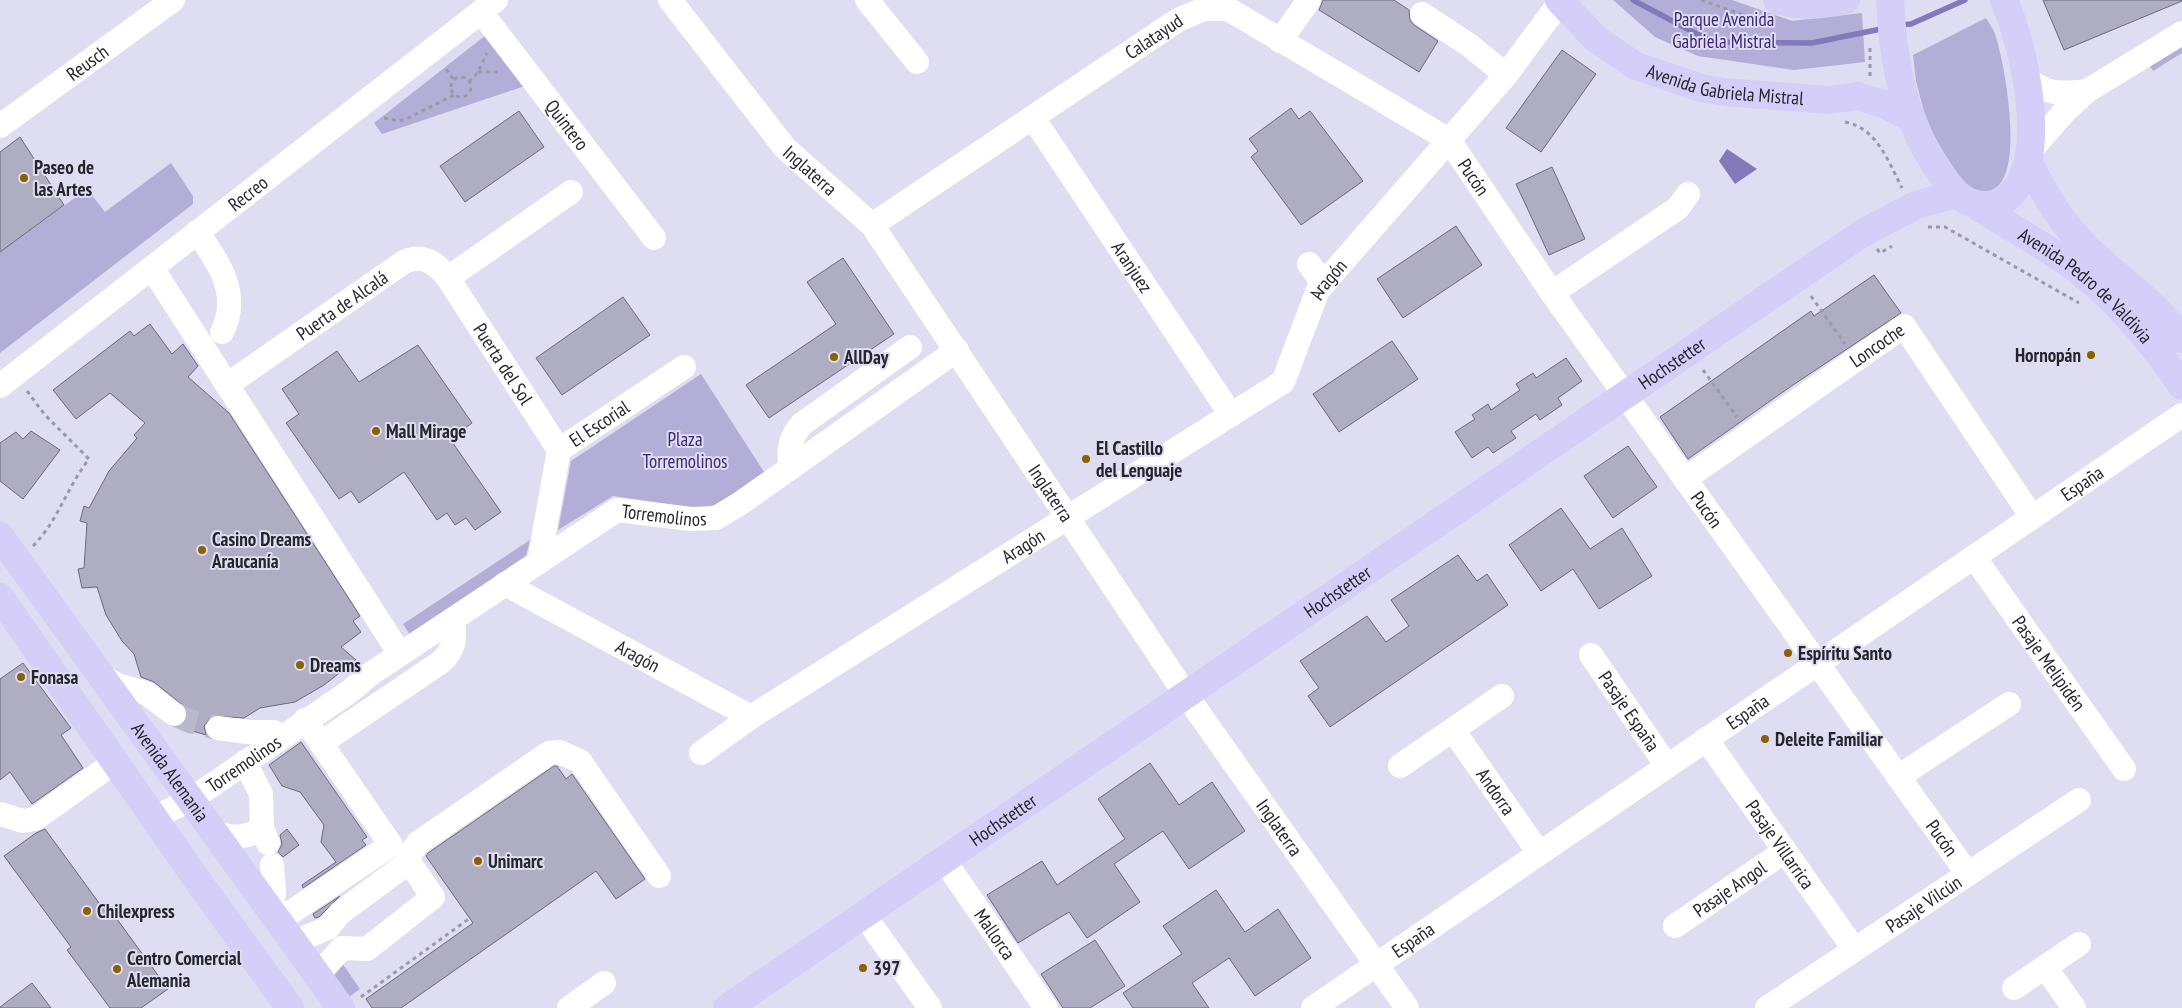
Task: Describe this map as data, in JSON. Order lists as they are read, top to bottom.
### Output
{
  "streets": {
    "main road": [
      "Avenida Gabriela Mistral",
      "Avenida Pedro de Valdivia",
      "Hochstetter",
      "Avenida Alemania"
    ],
    "street": [
      "Calatayud",
      "Reusch",
      "Quintero",
      "Inglaterra",
      "Pucón",
      "Recreo",
      "Aranjuez",
      "Aragón",
      "Puerta de Alcalá",
      "Loncoche",
      "Puerta del Sol",
      "El Escorial",
      "España",
      "Torremolinos",
      "Pasaje Melipidén",
      "Pasaje España",
      "Andorra",
      "Pasaje Villarrica",
      "Pasaje Angol",
      "Pasaje Vilcún",
      "Mallorca"
    ]
  },
  "crossings": [
    ["Calatayud", "Inglaterra"],
    ["Calatayud", "Pucón"],
    ["Calatayud", "Aranjuez"],
    ["Calatayud", "Aragón"],
    ["Avenida Gabriela Mistral", "Aragón"],
    ["Avenida Gabriela Mistral", "Avenida Pedro de Valdivia"],
    ["Quintero", "Recreo"],
    ["Inglaterra", "Aragón"],
    ["Inglaterra", "Hochstetter"],
    ["Inglaterra", "España"],
    ["Inglaterra", "Torremolinos"],
    ["Pucón", "Aragón"],
    ["Pucón", "Loncoche"],
    ["Pucón", "Hochstetter"],
    ["Pucón", "España"],
    ["Pucón", "Pasaje Vilcún"],
    ["Aranjuez", "Aragón"],
    ["Aragón", "Torremolinos"],
    ["Avenida Pedro de Valdivia", "Hochstetter"],
    ["Puerta de Alcalá", "Puerta del Sol"],
    ["Loncoche", "España"],
    ["Hochstetter", "Mallorca"],
    ["Puerta del Sol", "El Escorial"],
    ["El Escorial", "Torremolinos"],
    ["España", "Pasaje Melipidén"],
    ["España", "Pasaje España"],
    ["España", "Andorra"],
    ["España", "Pasaje Villarrica"],
    ["Torremolinos", "Avenida Alemania"],
    ["Pasaje Villarrica", "Pasaje Angol"],
    ["Pasaje Villarrica", "Pasaje Vilcún"]
  ],
  "parks": ["Parque Avenida Gabriela Mistral", "Plaza Torremolinos"],
  "places": [
    "Paseo de las Artes",
    "Hornopán",
    "AllDay",
    "Mall Mirage",
    "El Castillo del Lenguaje",
    "Casino Dreams Araucanía",
    "Espíritu Santo",
    "Dreams",
    "Fonasa",
    "Deleite Familiar",
    "Unimarc",
    "Chilexpress",
    "397",
    "Centro Comercial Alemania"
  ]
}
